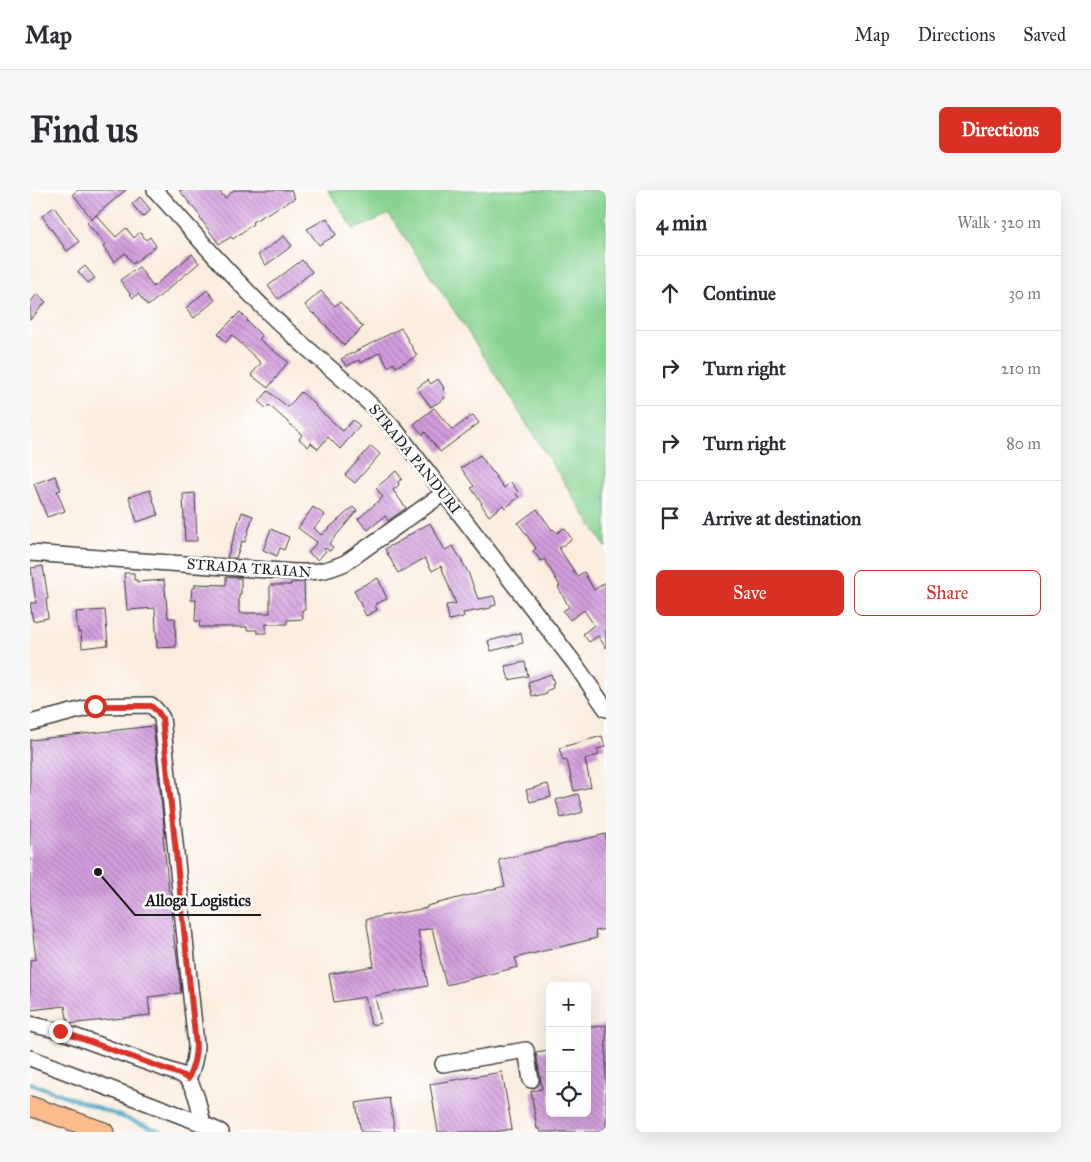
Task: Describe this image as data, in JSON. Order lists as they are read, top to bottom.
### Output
{
  "streets": {
    "street": ["STRADA PANDURI", "STRADA TRAIAN"]
  },
  "crossings": [
    ["STRADA PANDURI", "STRADA TRAIAN"]
  ],
  "places": ["Alloga Logistics"],
  "page": {
    "header": "Map",
    "nav": ["Map", "Directions", "Saved"],
    "buttons": [
      "Directions",
      ["Save", "Share"]
    ],
    "title": "Find us",
    "heading": ["4 min", "Walk · 320 m"],
    "list": [
      ["Continue", "30 m"],
      ["Turn right", "210 m"],
      ["Turn right", "80 m"],
      "Arrive at destination"
    ],
    "map_buttons": ["+", "−"]
  }
}
